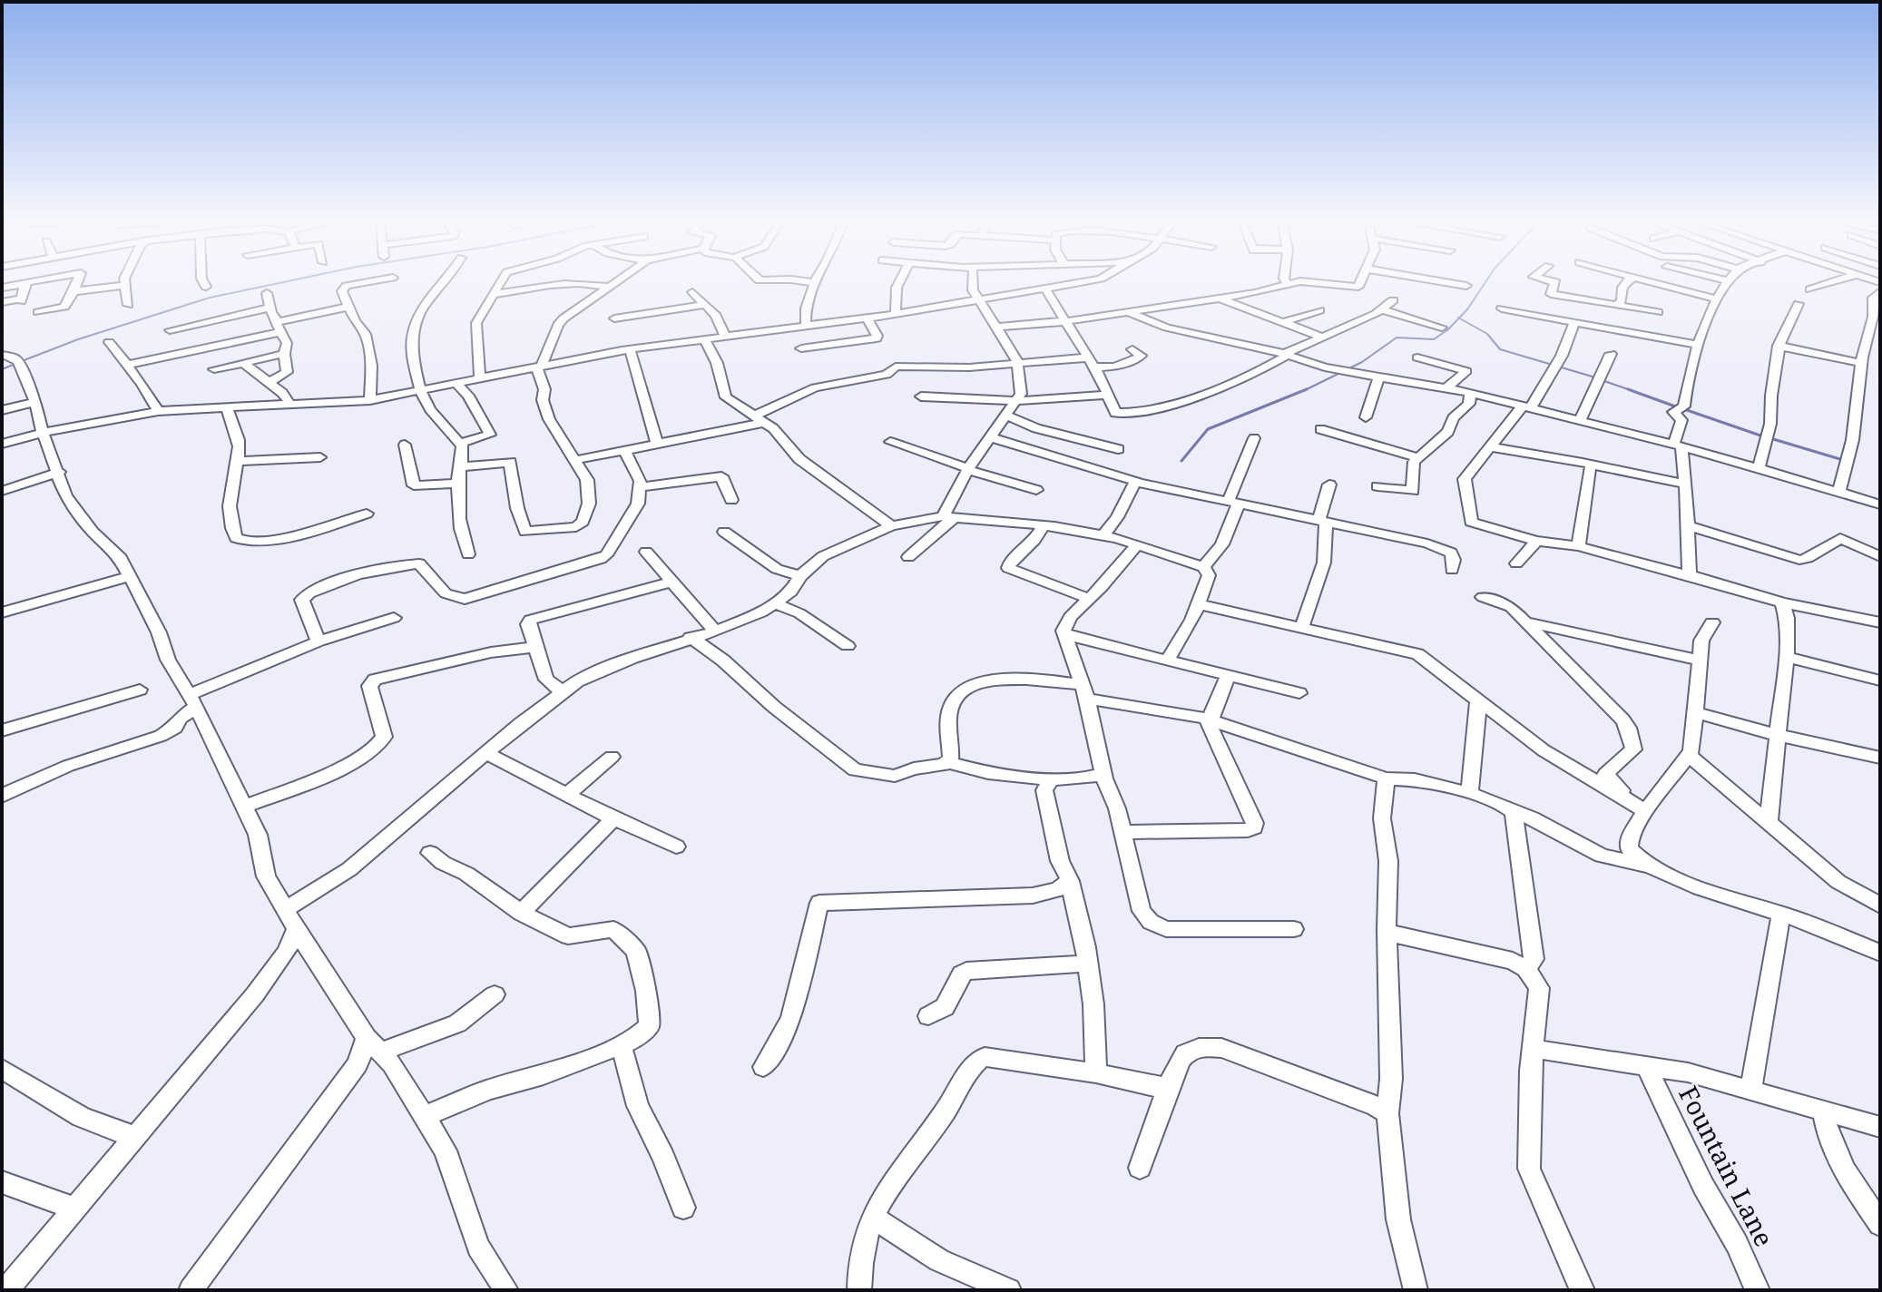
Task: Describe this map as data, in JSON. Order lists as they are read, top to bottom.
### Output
{
  "streets": {
    "street": ["Fountain Lane"]
  }
}
